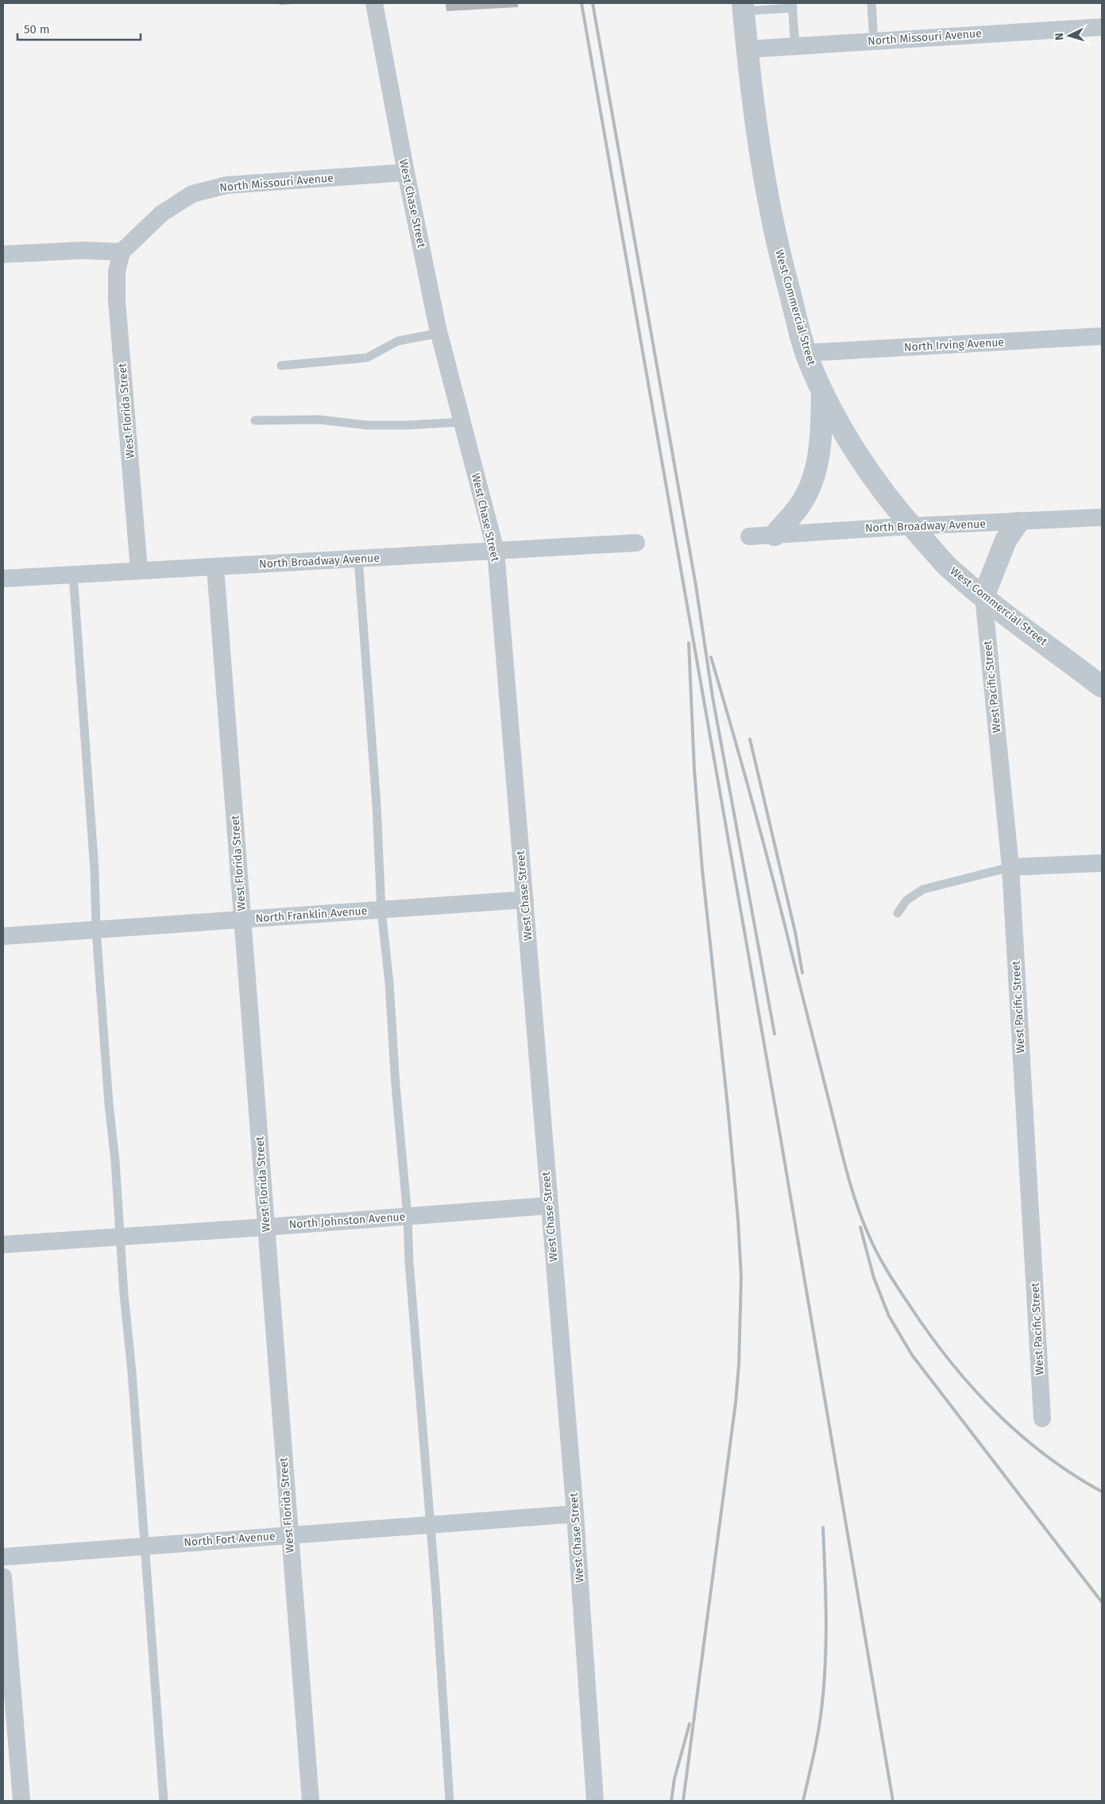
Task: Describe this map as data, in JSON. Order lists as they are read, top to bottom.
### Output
{
  "streets": {
    "street": [
      "North Missouri Avenue",
      "West Chase Street",
      "West Commercial Street",
      "North Irving Avenue",
      "West Florida Street",
      "North Broadway Avenue",
      "West Pacific Street",
      "North Franklin Avenue",
      "North Johnston Avenue",
      "North Fort Avenue"
    ]
  },
  "crossings": [
    ["North Missouri Avenue", "West Chase Street"],
    ["North Missouri Avenue", "West Commercial Street"],
    ["North Missouri Avenue", "West Florida Street"],
    ["West Chase Street", "North Broadway Avenue"],
    ["West Chase Street", "North Franklin Avenue"],
    ["West Chase Street", "North Johnston Avenue"],
    ["West Chase Street", "North Fort Avenue"],
    ["West Commercial Street", "North Irving Avenue"],
    ["West Commercial Street", "North Broadway Avenue"],
    ["West Commercial Street", "West Pacific Street"],
    ["West Florida Street", "North Broadway Avenue"],
    ["West Florida Street", "North Franklin Avenue"],
    ["West Florida Street", "North Johnston Avenue"],
    ["West Florida Street", "North Fort Avenue"]
  ],
  "scale_bar": "50 m",
  "north": "left"
}
